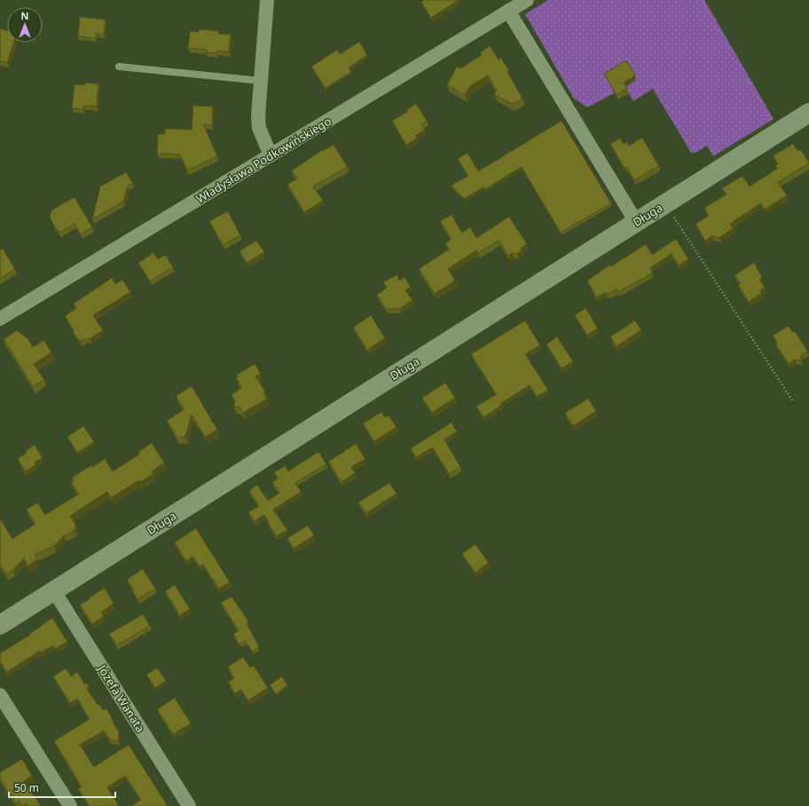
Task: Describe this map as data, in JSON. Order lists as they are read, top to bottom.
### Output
{
  "streets": {
    "street": ["Władysława Podkowińskiego", "Długa", "Józefa Wanata"]
  },
  "crossings": [
    ["Długa", "Józefa Wanata"]
  ],
  "scale_bar": "50 m",
  "north": "top"
}
